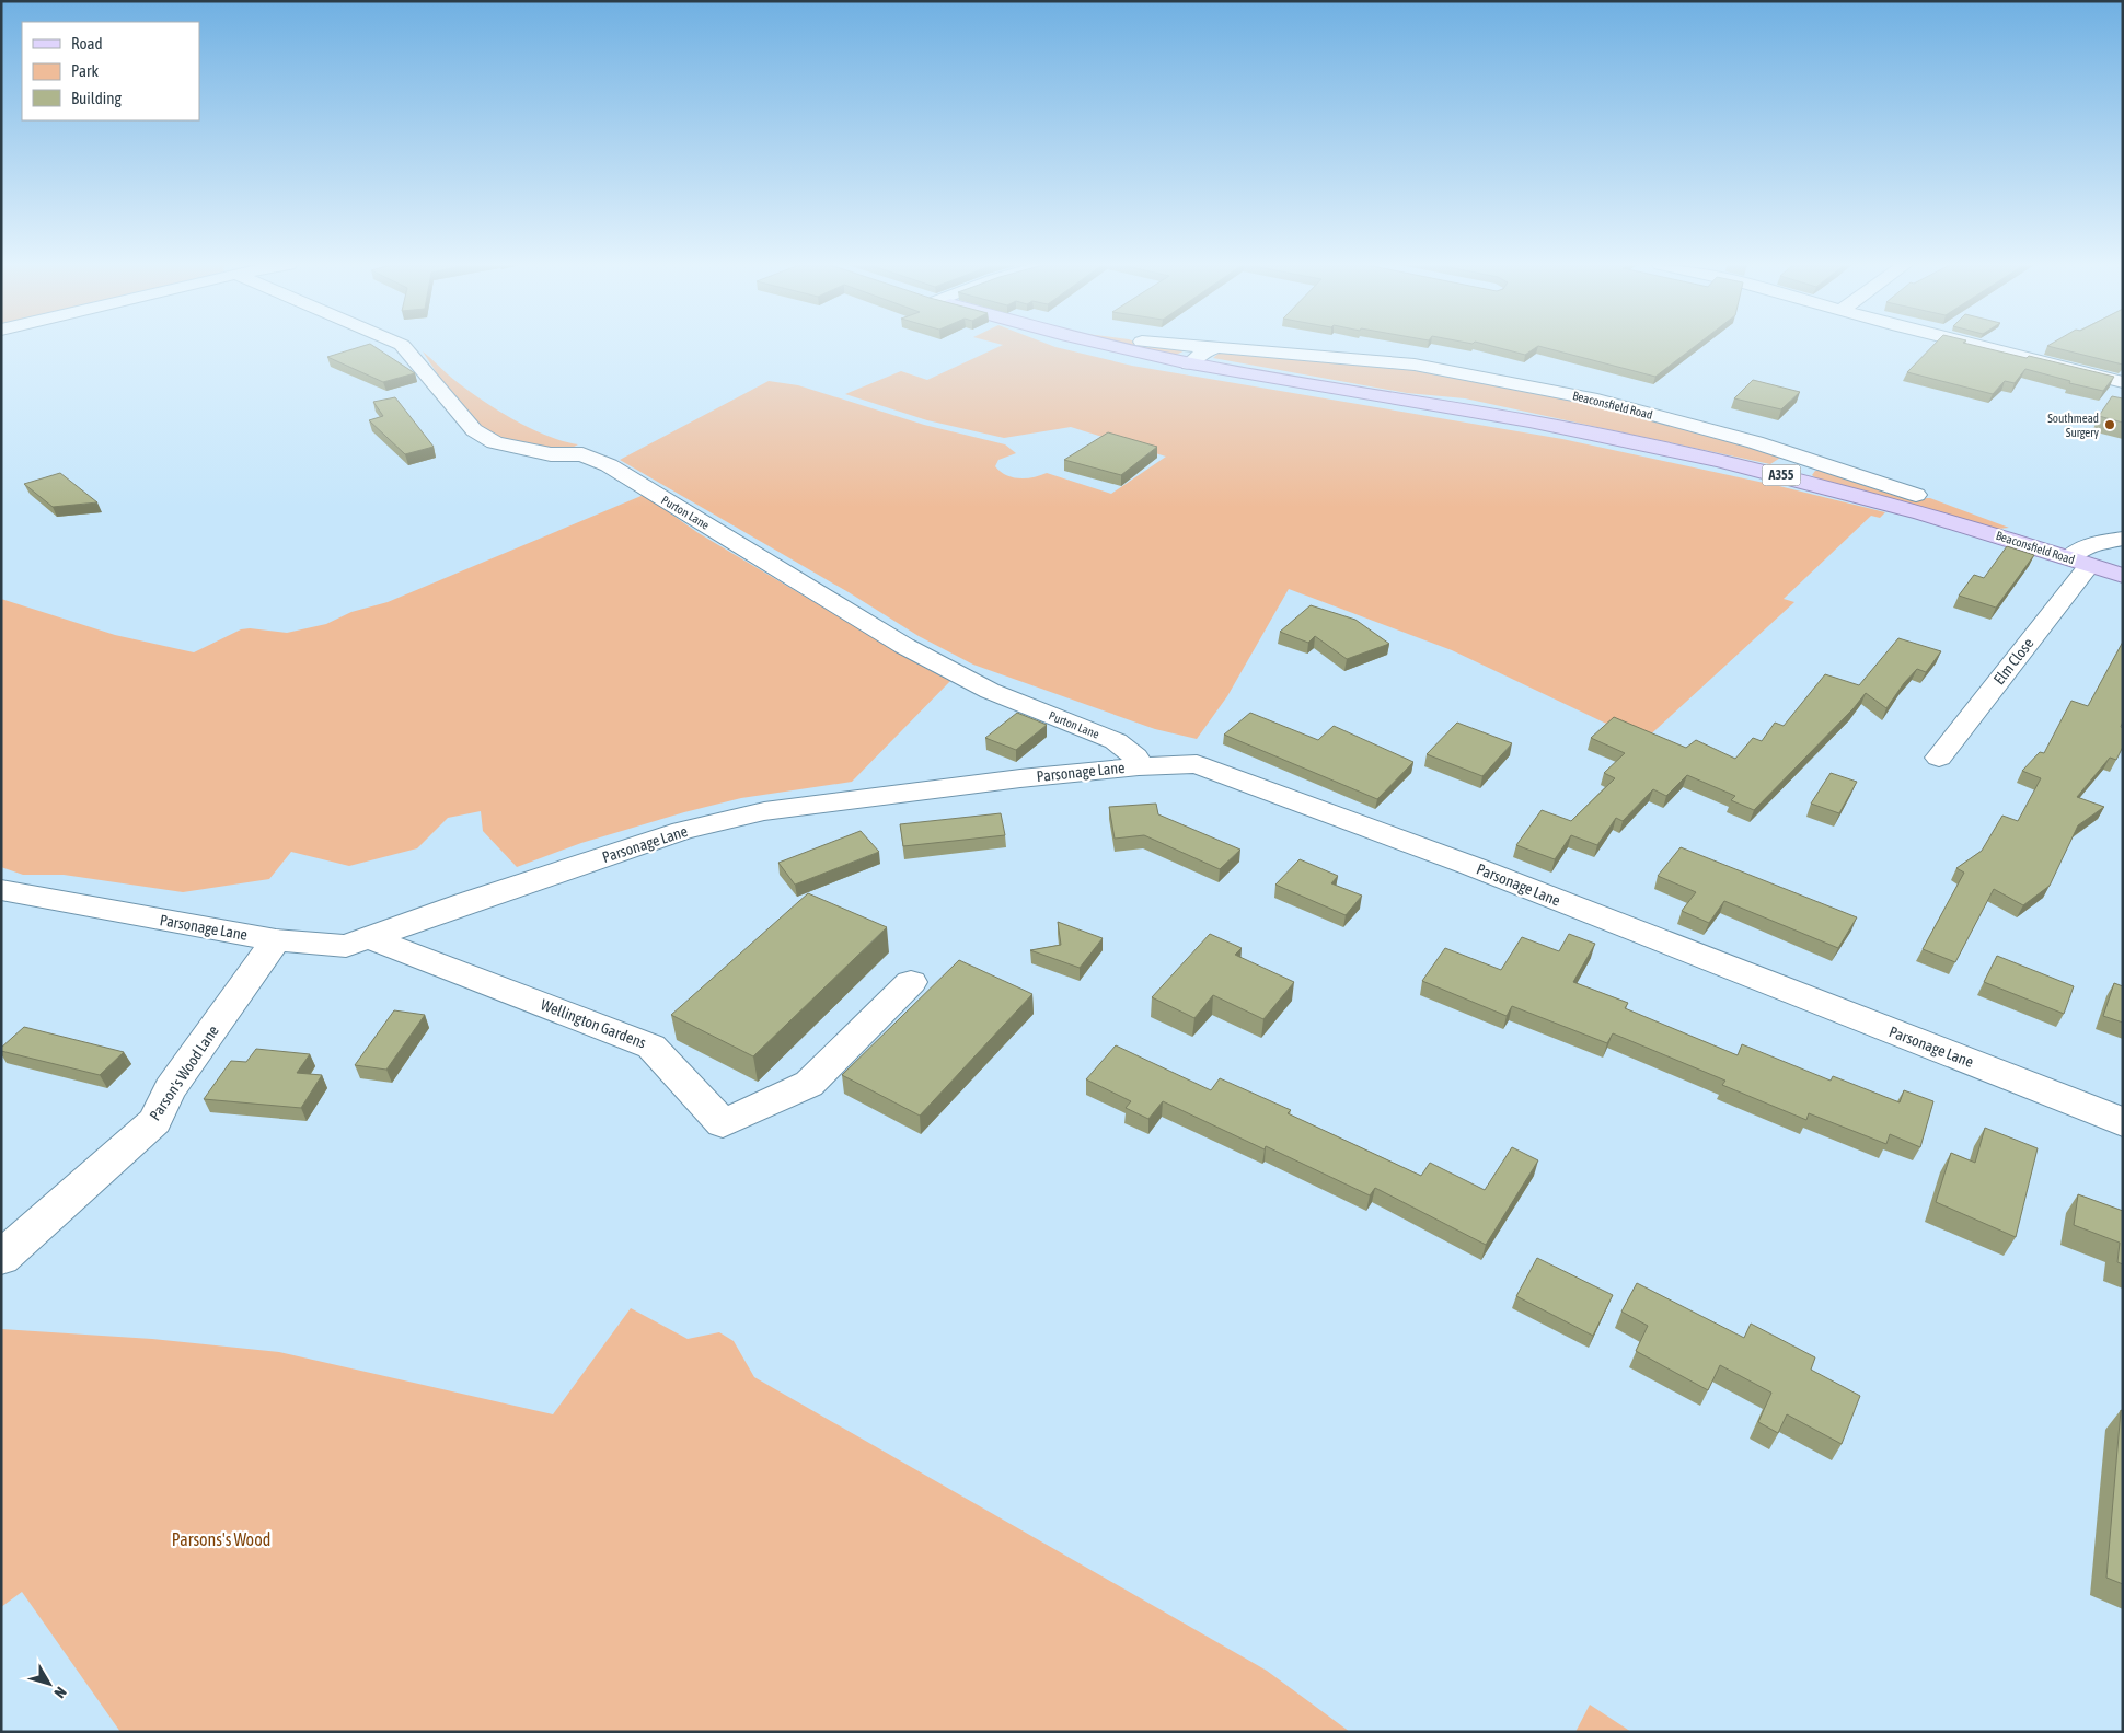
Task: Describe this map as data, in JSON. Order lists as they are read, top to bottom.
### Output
{
  "streets": {
    "main road": ["Beaconsfield Road", "A355"],
    "street": [
      "Purton Lane",
      "Elm Close",
      "Parsonage Lane",
      "Wellington Gardens",
      "Parson's Wood Lane"
    ]
  },
  "crossings": [
    ["Beaconsfield Road", "Elm Close"],
    ["Purton Lane", "Parsonage Lane"],
    ["Parsonage Lane", "Wellington Gardens"],
    ["Parsonage Lane", "Parson's Wood Lane"]
  ],
  "parks": ["Parsons's Wood"],
  "places": ["Southmead Surgery"],
  "legend": ["Road", "Park", "Building"],
  "north": "bottom right"
}
